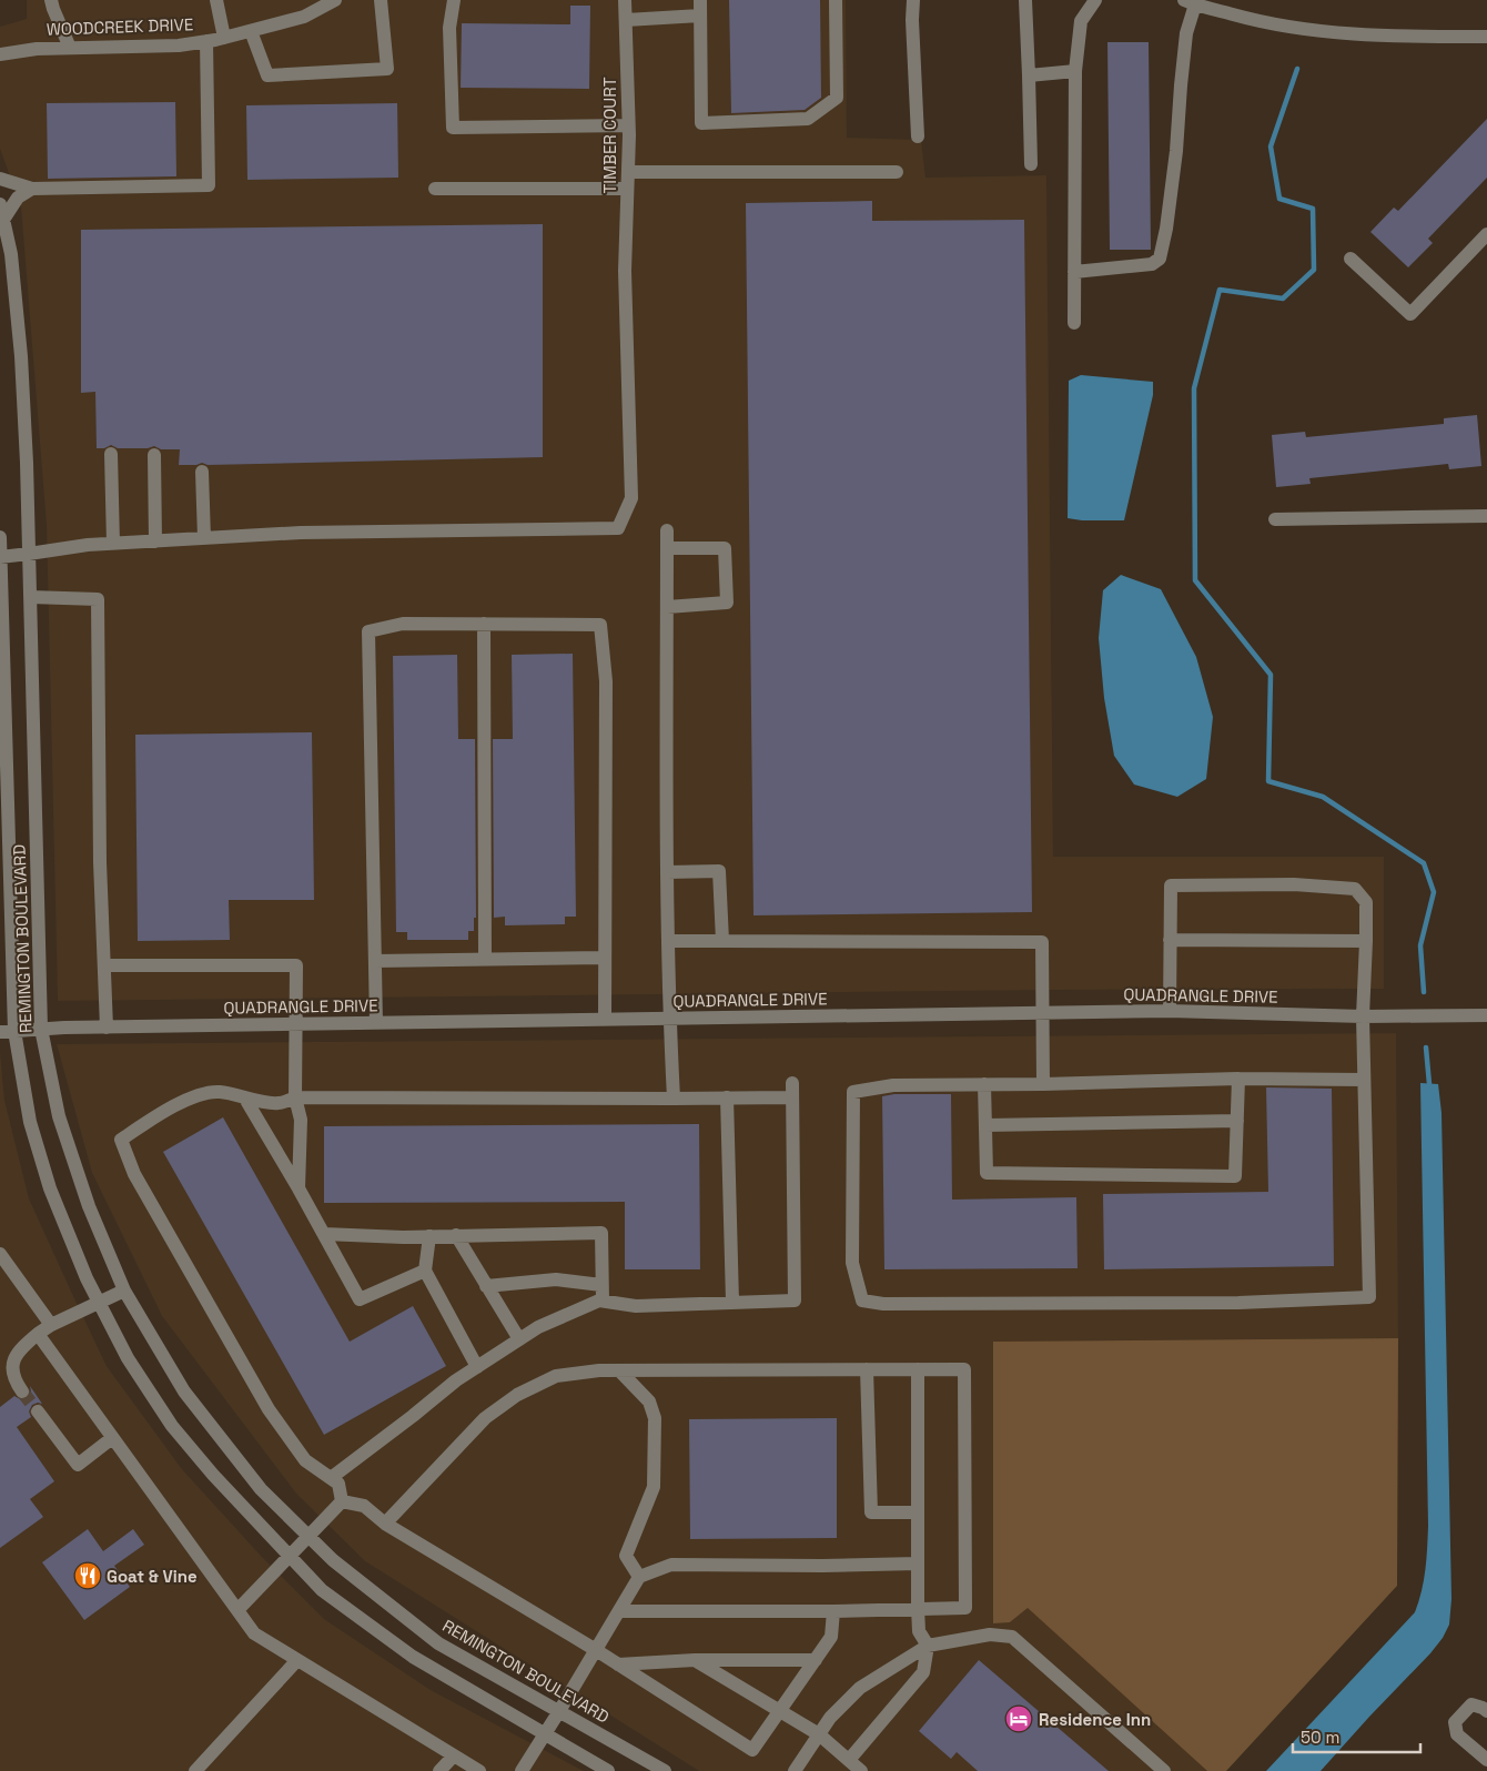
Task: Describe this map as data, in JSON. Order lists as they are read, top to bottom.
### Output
{
  "streets": {
    "street": [
      "WOODCREEK DRIVE",
      "TIMBER COURT",
      "REMINGTON BOULEVARD",
      "QUADRANGLE DRIVE"
    ]
  },
  "crossings": [
    ["REMINGTON BOULEVARD", "QUADRANGLE DRIVE"]
  ],
  "places": {
    "restaurant": ["Goat & Vine"],
    "hotel": ["Residence Inn"]
  },
  "scale_bar": "50 m"
}
